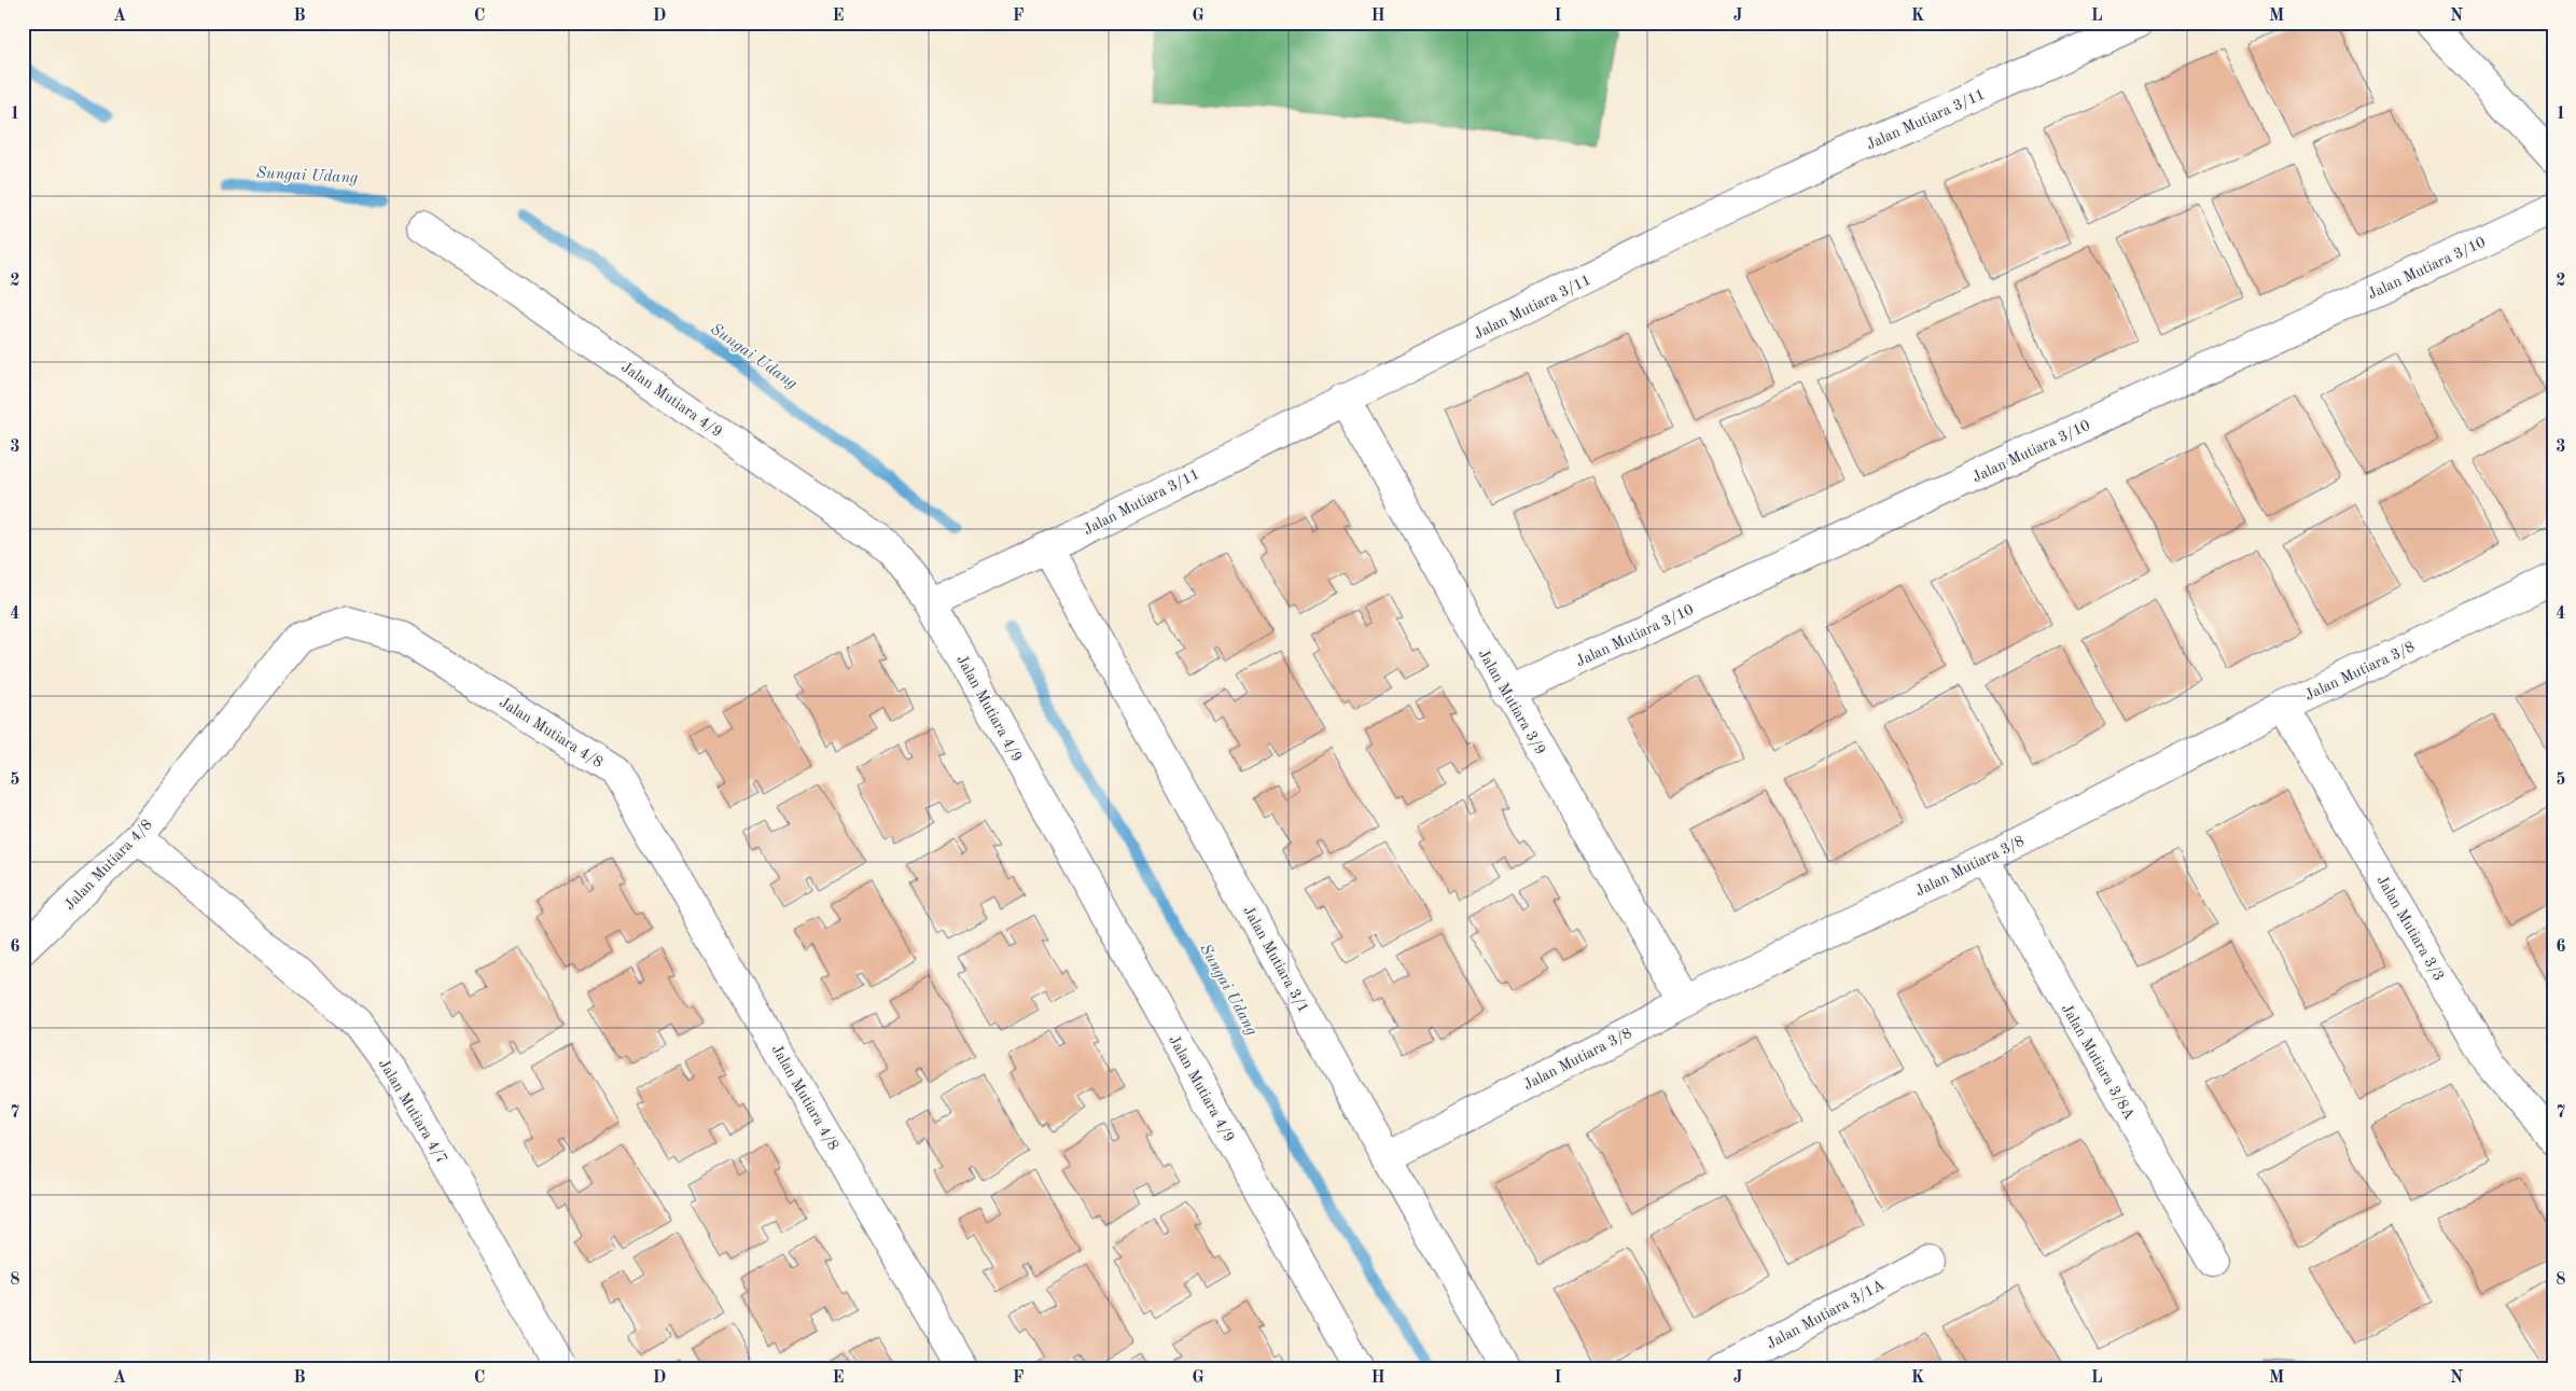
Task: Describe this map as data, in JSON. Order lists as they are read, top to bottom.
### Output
{
  "streets": {
    "street": [
      "Jalan Mutiara 3/11",
      "Jalan Mutiara 3/10",
      "Jalan Mutiara 4/9",
      "Jalan Mutiara 3/8",
      "Jalan Mutiara 3/9",
      "Jalan Mutiara 4/8",
      "Jalan Mutiara 3/3",
      "Jalan Mutiara 3/1",
      "Jalan Mutiara 3/8A",
      "Jalan Mutiara 4/7",
      "Jalan Mutiara 3/1A"
    ]
  },
  "crossings": [
    ["Jalan Mutiara 3/11", "Jalan Mutiara 4/9"],
    ["Jalan Mutiara 3/11", "Jalan Mutiara 3/9"],
    ["Jalan Mutiara 3/11", "Jalan Mutiara 3/1"],
    ["Jalan Mutiara 3/10", "Jalan Mutiara 3/9"],
    ["Jalan Mutiara 3/8", "Jalan Mutiara 3/9"],
    ["Jalan Mutiara 3/8", "Jalan Mutiara 3/3"],
    ["Jalan Mutiara 3/8", "Jalan Mutiara 3/1"],
    ["Jalan Mutiara 3/8", "Jalan Mutiara 3/8A"],
    ["Jalan Mutiara 4/8", "Jalan Mutiara 4/7"]
  ],
  "water": ["Sungai Udang"],
  "grid": {
    "columns": [
      "A",
      "B",
      "C",
      "D",
      "E",
      "F",
      "G",
      "H",
      "I",
      "J",
      "K",
      "L",
      "M",
      "N"
    ],
    "rows": [
      "1",
      "2",
      "3",
      "4",
      "5",
      "6",
      "7",
      "8"
    ]
  }
}
